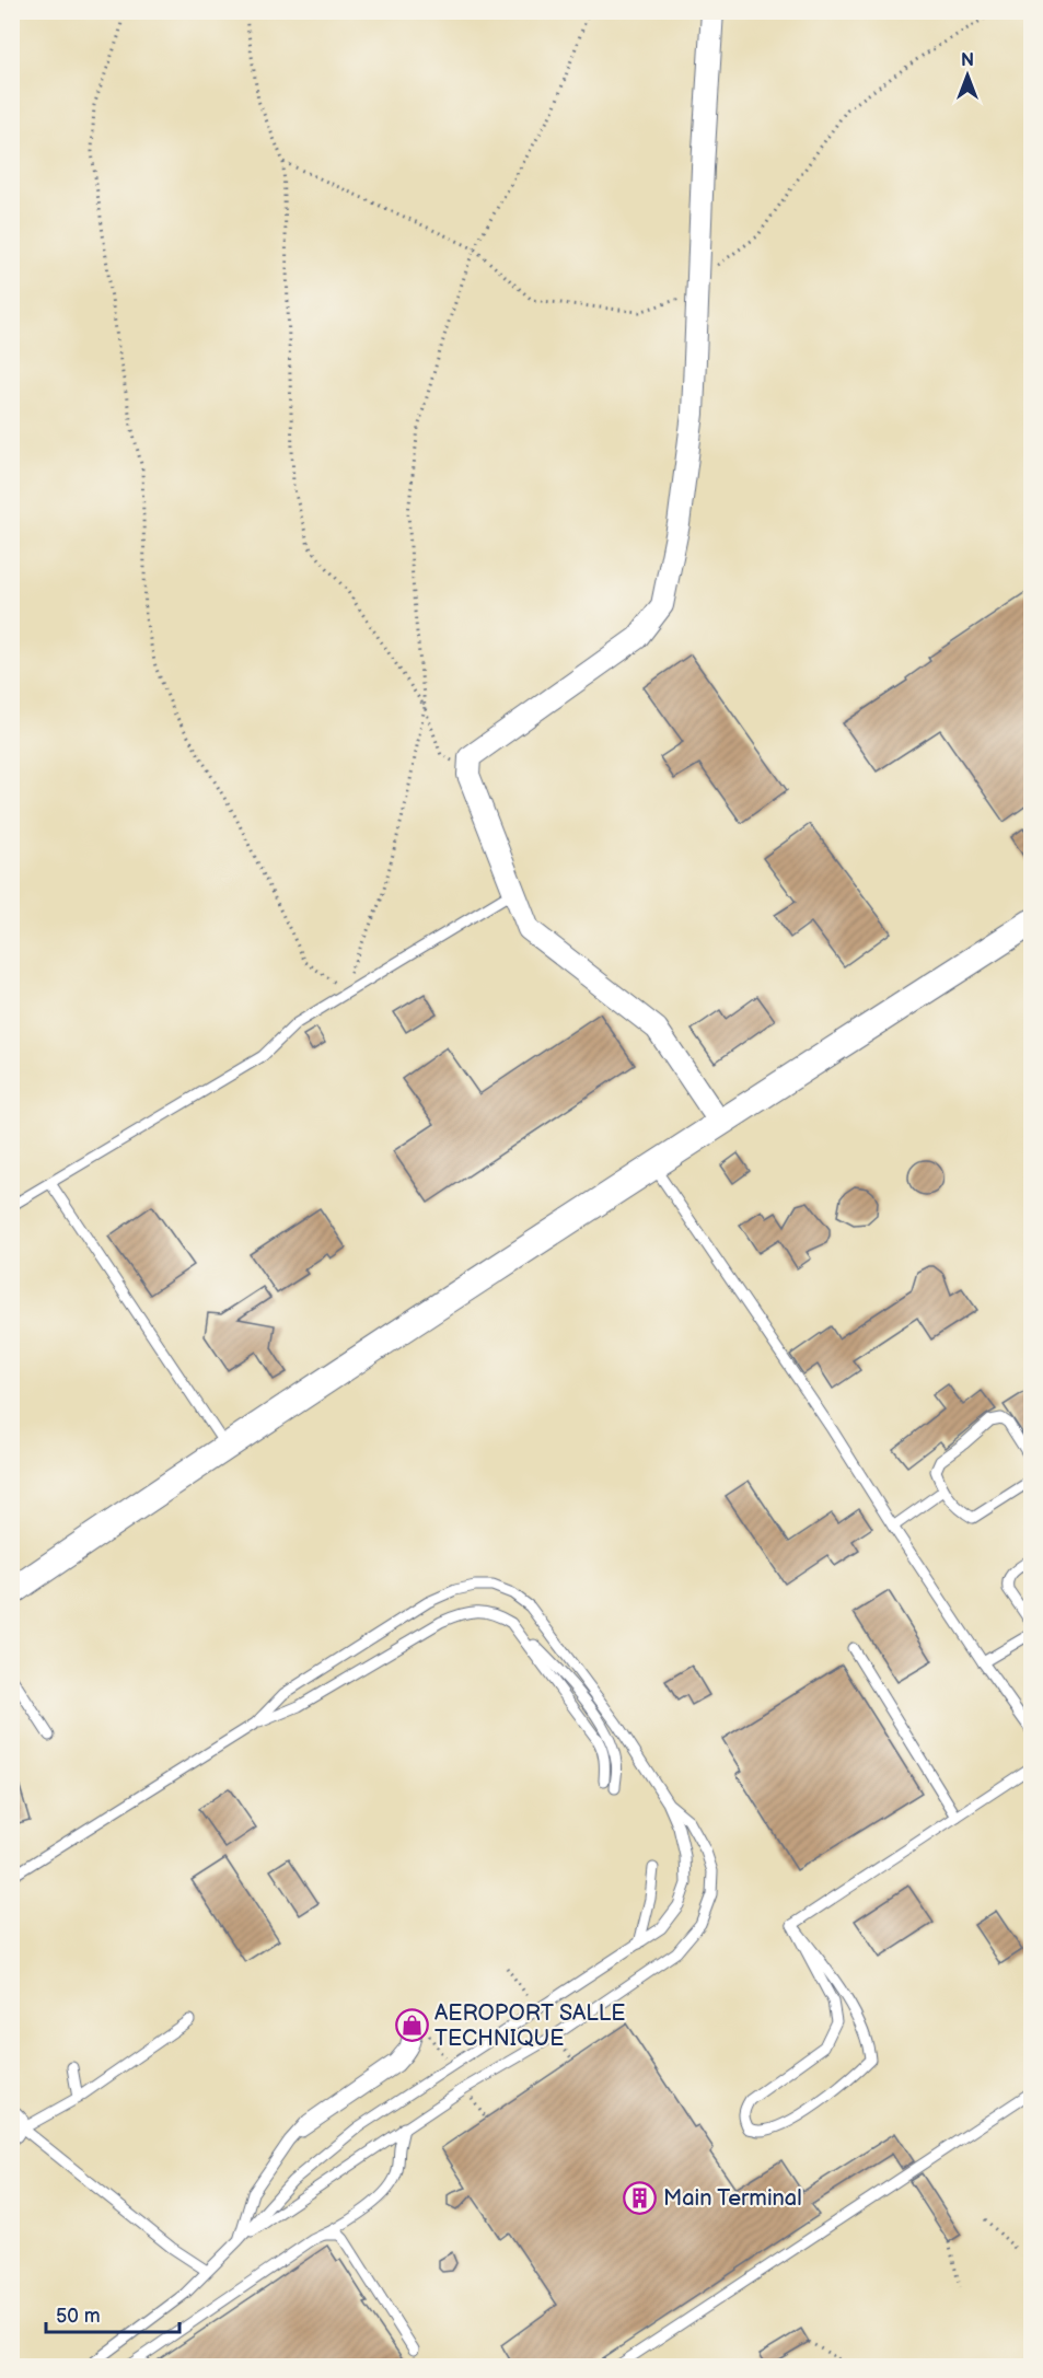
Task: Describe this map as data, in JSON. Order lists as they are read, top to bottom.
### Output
{
  "places": {
    "shop": ["AEROPORT SALLE TECHNIQUE"],
    "building": ["Main Terminal"]
  },
  "scale_bar": "50 m",
  "north": "top"
}
